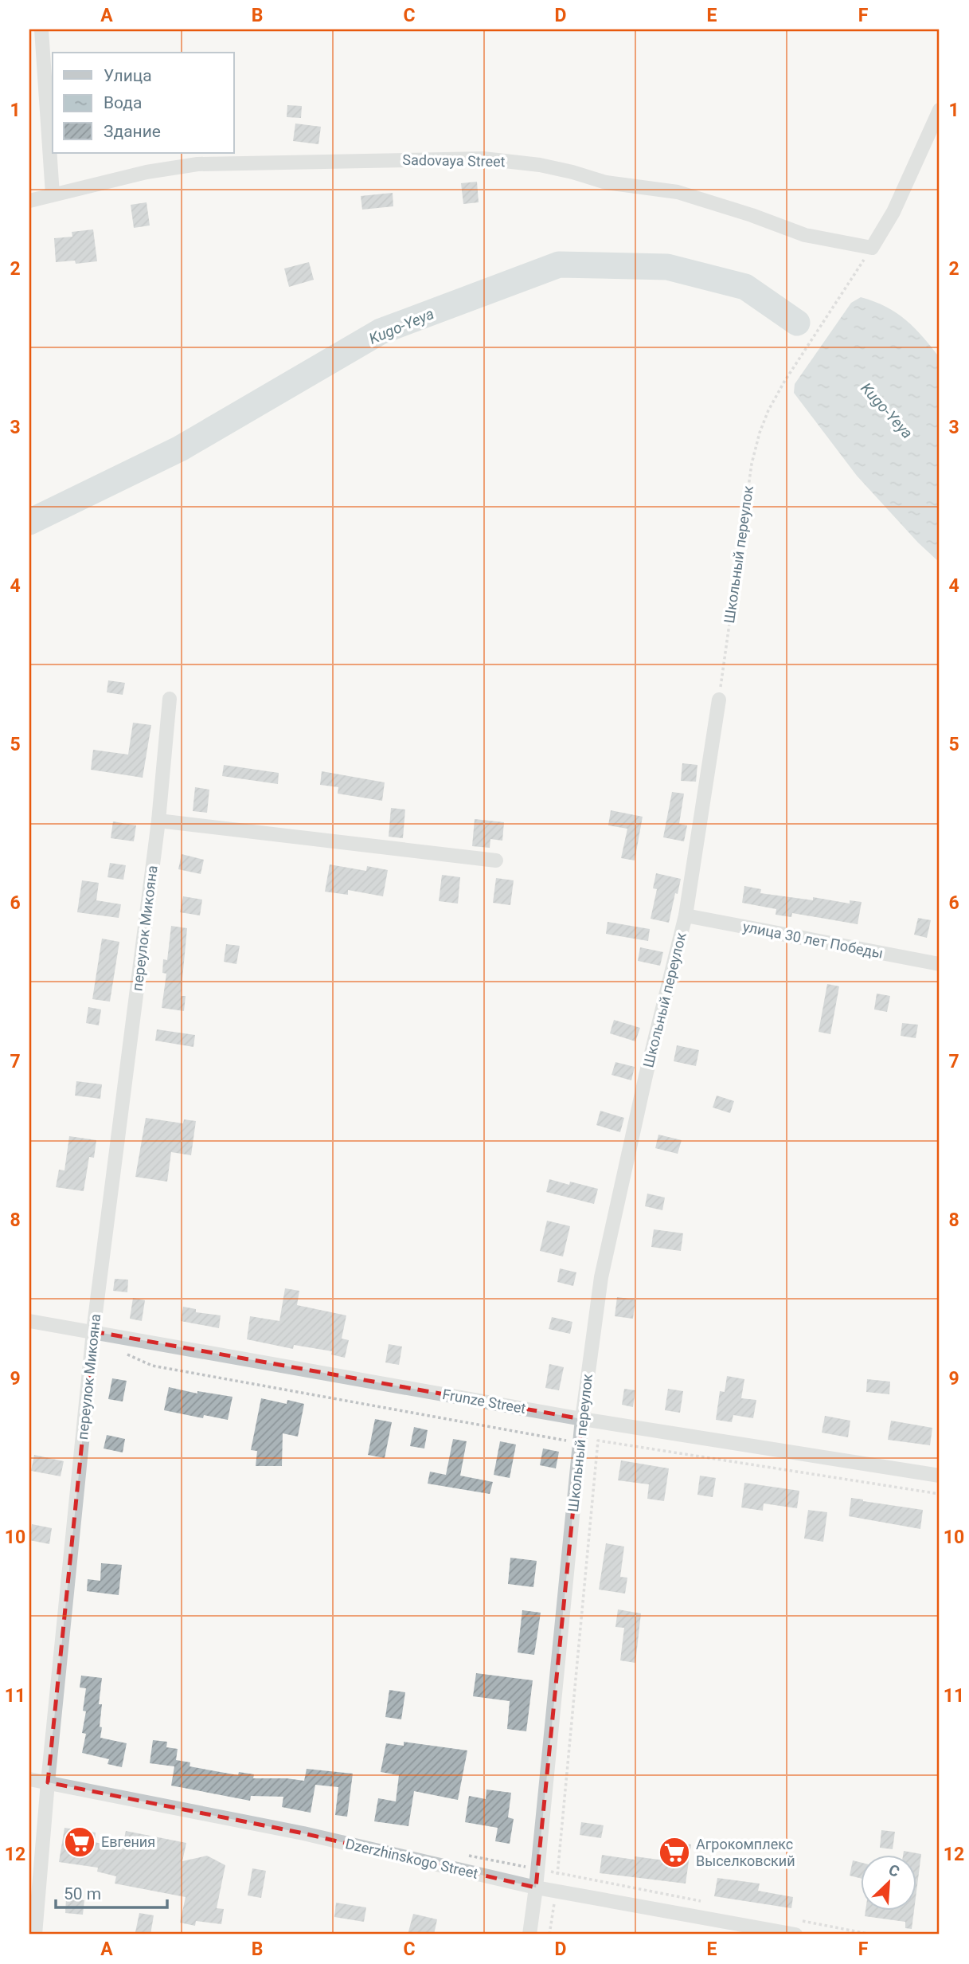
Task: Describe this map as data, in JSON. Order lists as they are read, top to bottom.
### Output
{
  "streets": {
    "street": [
      "Sadovaya Street",
      "Школьный переулок",
      "переулок Микояна",
      "улица 30 лет Победы",
      "Frunze Street",
      "Dzerzhinskogo Street"
    ]
  },
  "crossings": [
    ["Sadovaya Street", "Школьный переулок"],
    ["Школьный переулок", "улица 30 лет Победы"],
    ["Школьный переулок", "Frunze Street"],
    ["Школьный переулок", "Dzerzhinskogo Street"],
    ["переулок Микояна", "Frunze Street"],
    ["переулок Микояна", "Dzerzhinskogo Street"]
  ],
  "water": ["Kugo-Yeya"],
  "places": {
    "supermarket": ["Евгения", "Агрокомплекс Выселковский"]
  },
  "legend": ["Улица", "Вода", "Здание"],
  "scale_bar": "50 m",
  "north": "top right",
  "grid": {
    "columns": [
      "A",
      "B",
      "C",
      "D",
      "E",
      "F"
    ],
    "rows": [
      "1",
      "2",
      "3",
      "4",
      "5",
      "6",
      "7",
      "8",
      "9",
      "10",
      "11",
      "12"
    ]
  }
}
